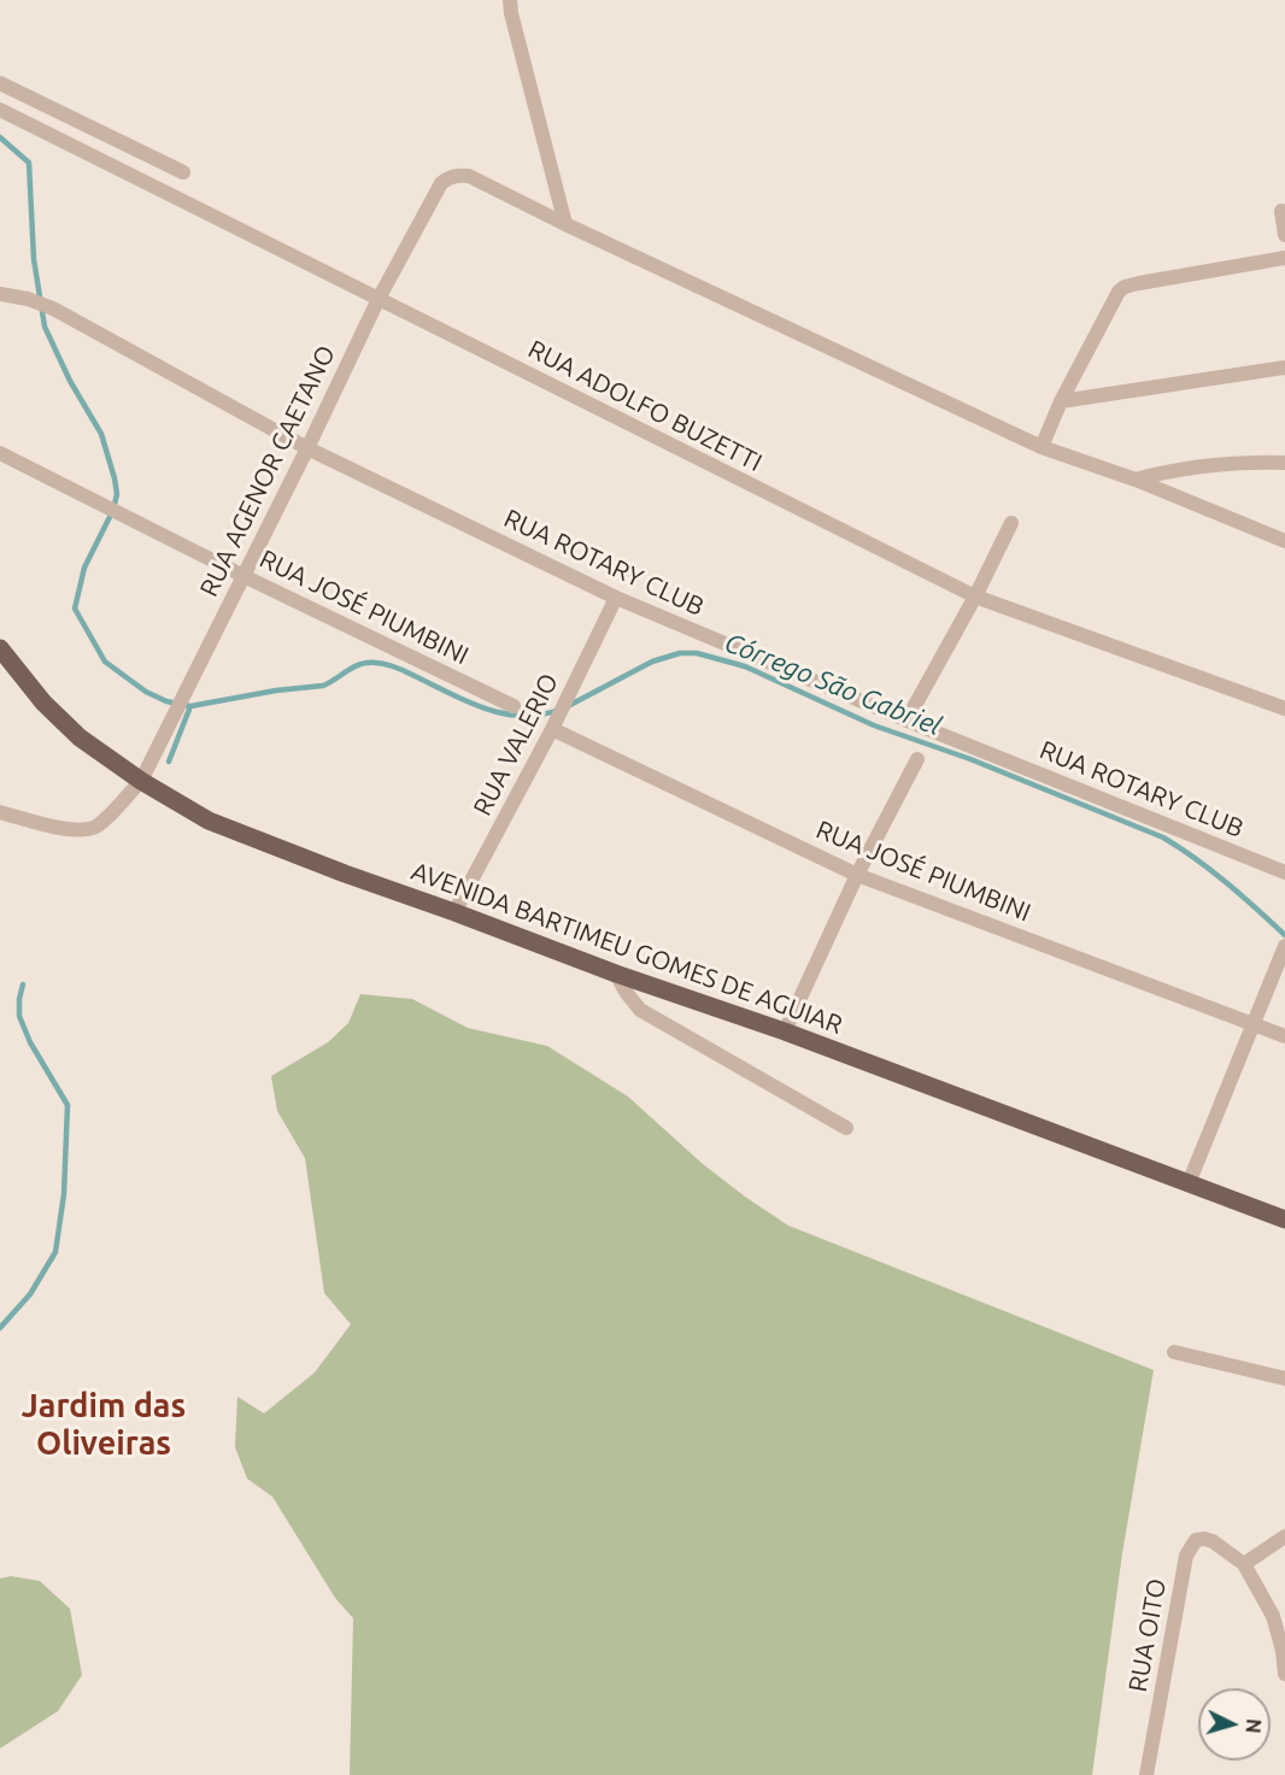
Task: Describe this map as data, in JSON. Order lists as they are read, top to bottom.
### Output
{
  "streets": {
    "main road": ["AVENIDA BARTIMEU GOMES DE AGUIAR"],
    "street": [
      "RUA ADOLFO BUZETTI",
      "RUA AGENOR CAETANO",
      "RUA ROTARY CLUB",
      "RUA JOSÉ PIUMBINI",
      "RUA VALERIO",
      "RUA OITO"
    ]
  },
  "crossings": [
    ["RUA ADOLFO BUZETTI", "RUA AGENOR CAETANO"],
    ["RUA AGENOR CAETANO", "RUA ROTARY CLUB"],
    ["RUA AGENOR CAETANO", "RUA JOSÉ PIUMBINI"],
    ["RUA AGENOR CAETANO", "AVENIDA BARTIMEU GOMES DE AGUIAR"],
    ["RUA ROTARY CLUB", "RUA VALERIO"],
    ["RUA JOSÉ PIUMBINI", "RUA VALERIO"],
    ["RUA VALERIO", "AVENIDA BARTIMEU GOMES DE AGUIAR"]
  ],
  "districts": ["Jardim das Oliveiras"],
  "water": ["Córrego São Gabriel"],
  "north": "right"
}
